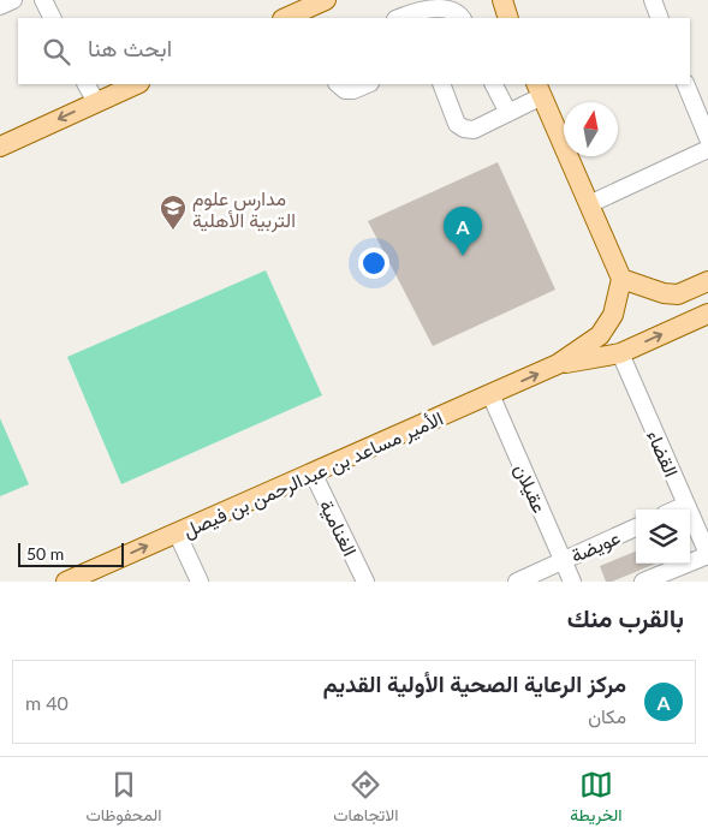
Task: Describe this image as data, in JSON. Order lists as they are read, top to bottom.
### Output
{
  "streets": {
    "main road": ["الأمير مساعد بن عبدالرحمن بن فيصل"],
    "street": [
      "القضاء",
      "عقيلان",
      "الغنامية",
      "عويضة"
    ]
  },
  "crossings": [
    ["القضاء", "الأمير مساعد بن عبدالرحمن بن فيصل"],
    ["الأمير مساعد بن عبدالرحمن بن فيصل", "عقيلان"],
    ["الأمير مساعد بن عبدالرحمن بن فيصل", "الغنامية"],
    ["عقيلان", "عويضة"]
  ],
  "one_way": ["الأمير مساعد بن عبدالرحمن بن فيصل"],
  "places": {
    "school or university": ["مدارس علوم التربية الأهلية"]
  },
  "scale_bar": "50 m",
  "north": "top",
  "page": {
    "search": "ابحث هنا",
    "pins": "A",
    "scale": "50 m",
    "heading": "بالقرب منك",
    "list": [
      {
        "mark": "A",
        "name": "مركز الرعاية الصحية الأولية القديم",
        "note": "مكان",
        "value": "40 m"
      }
    ],
    "nav": ["الخريطة", "الاتجاهات", "المحفوظات"]
  }
}
